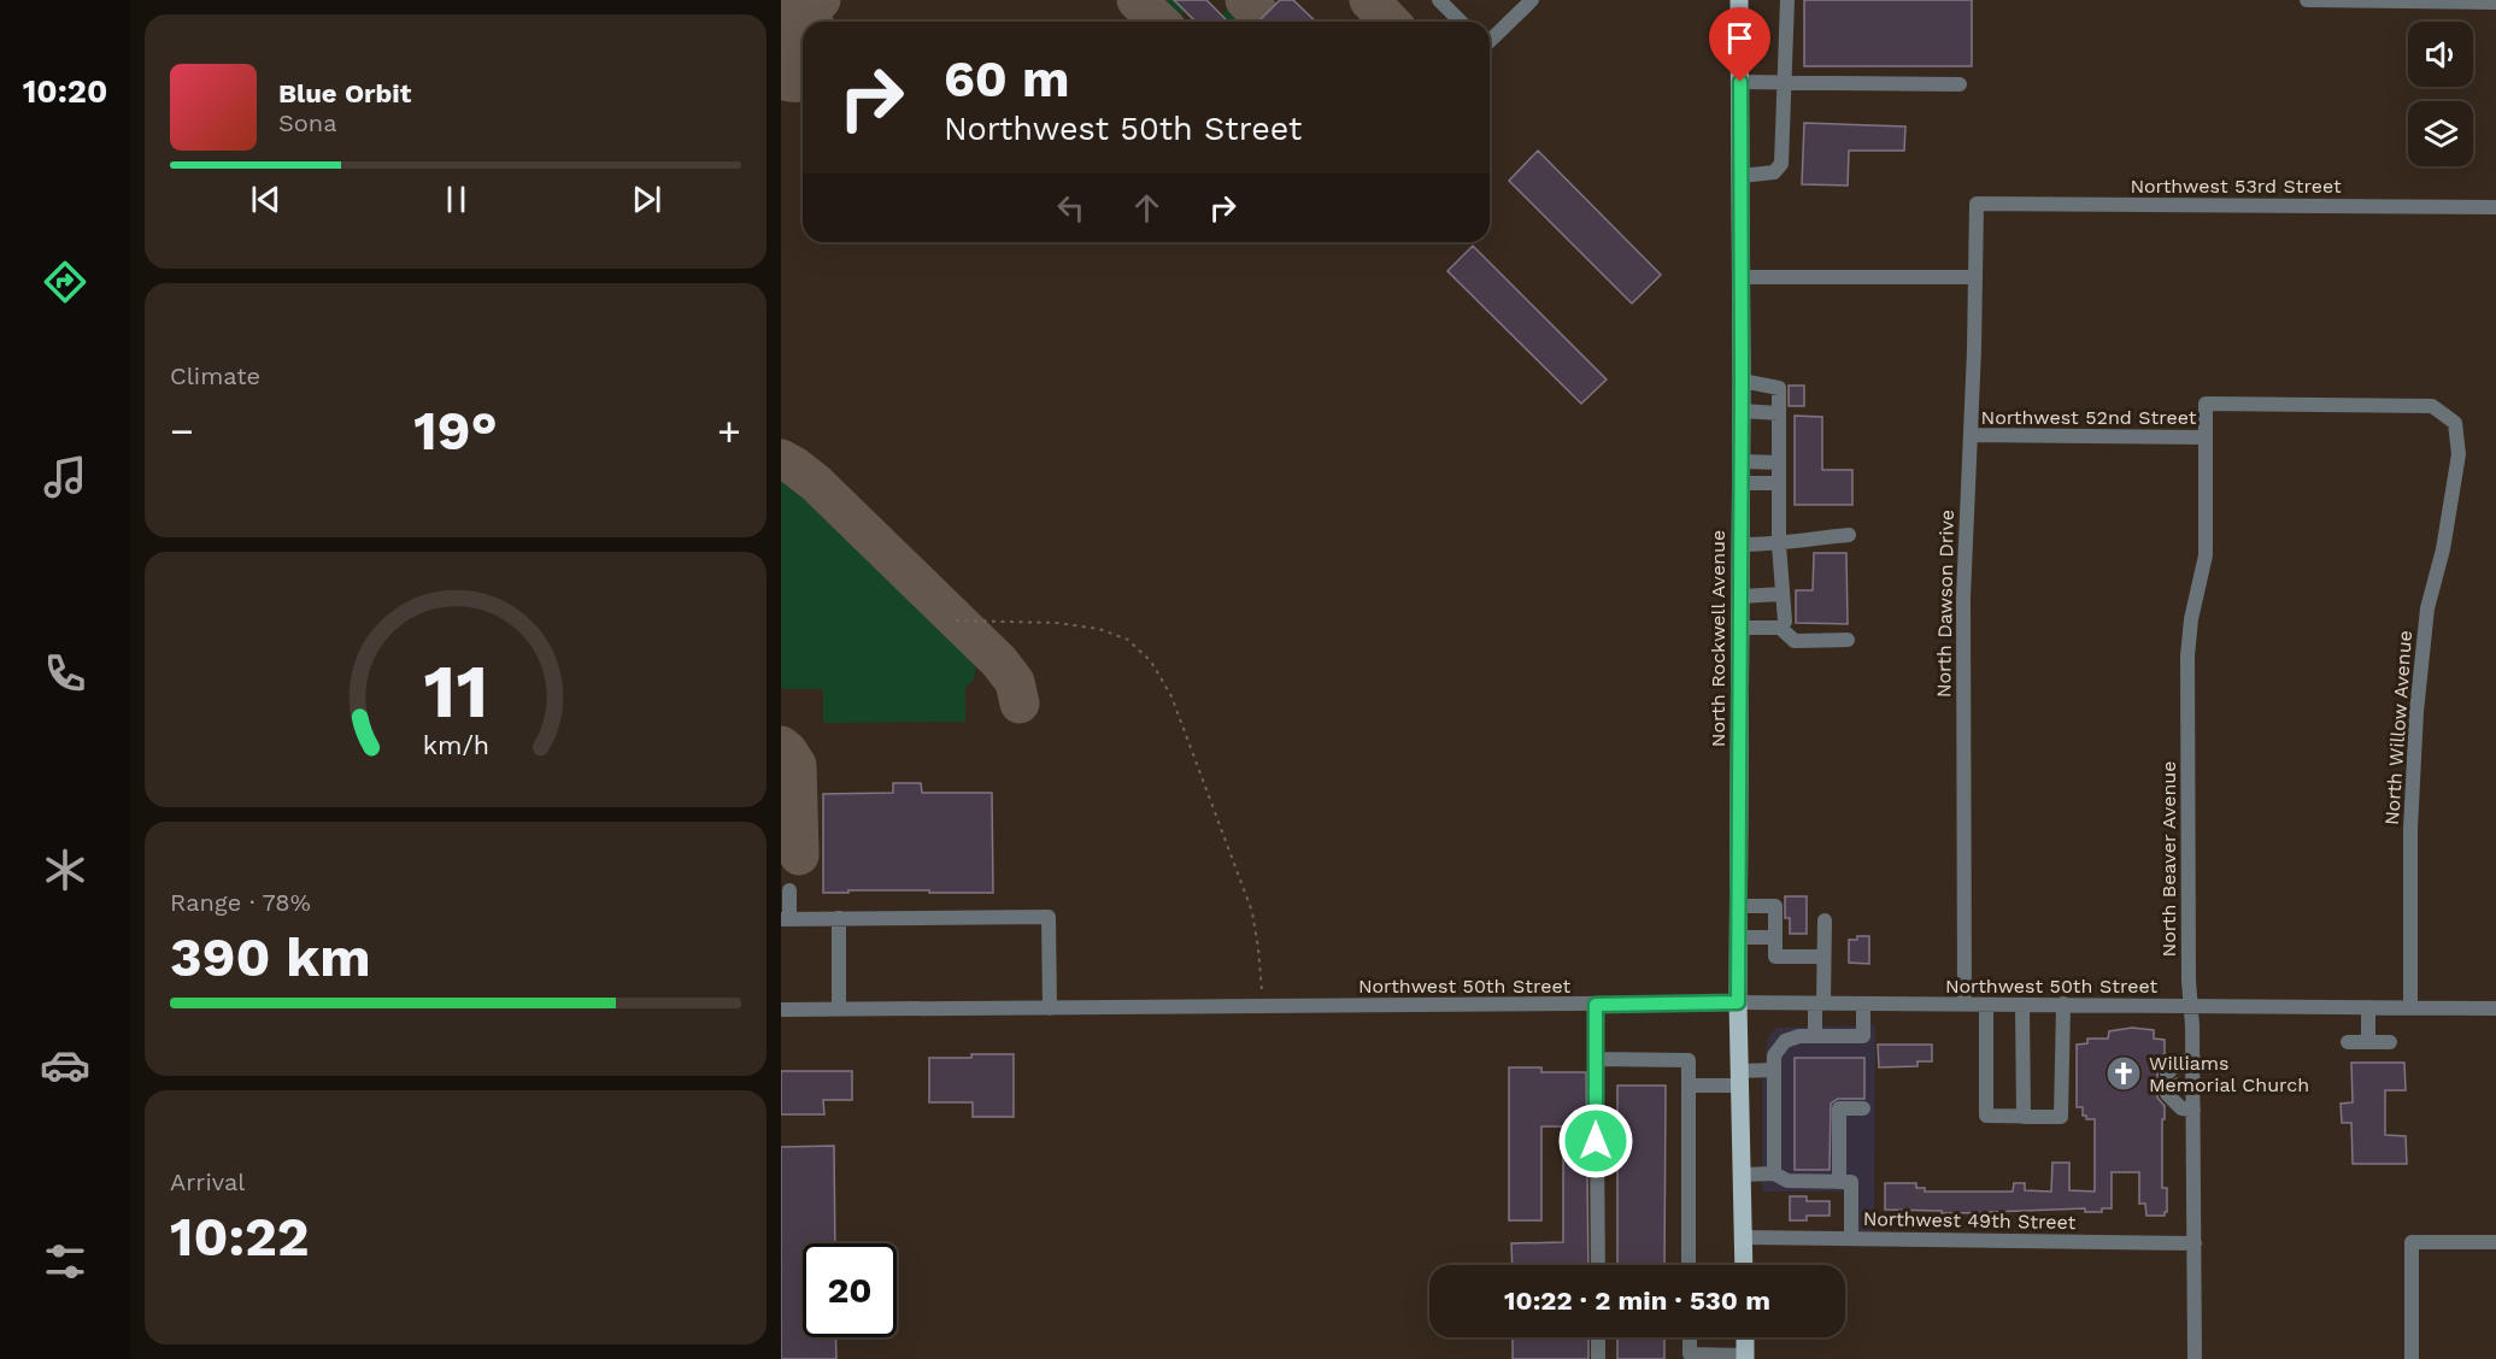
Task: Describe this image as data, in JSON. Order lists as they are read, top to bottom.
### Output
{
  "streets": {
    "main road": ["North Rockwell Avenue"],
    "street": [
      "Northwest 53rd Street",
      "Northwest 52nd Street",
      "North Dawson Drive",
      "North Willow Avenue",
      "North Beaver Avenue",
      "Northwest 50th Street",
      "Northwest 49th Street"
    ]
  },
  "crossings": [
    ["Northwest 53rd Street", "North Dawson Drive"],
    ["Northwest 52nd Street", "North Dawson Drive"],
    ["Northwest 52nd Street", "North Willow Avenue"],
    ["Northwest 52nd Street", "North Beaver Avenue"],
    ["North Dawson Drive", "Northwest 50th Street"],
    ["North Rockwell Avenue", "Northwest 50th Street"],
    ["North Rockwell Avenue", "Northwest 49th Street"],
    ["North Willow Avenue", "Northwest 50th Street"],
    ["North Beaver Avenue", "Northwest 50th Street"],
    ["North Beaver Avenue", "Northwest 49th Street"]
  ],
  "places": {
    "church": ["Williams Memorial Church"]
  },
  "page": {
    "tabs": "10:20",
    "turn": ["60 m", "Northwest 50th Street"],
    "song": ["Blue Orbit", "Sona"],
    "tile": [
      "Climate",
      ["Range · 78%", "390 km"],
      ["Arrival", "10:22"]
    ],
    "heat": ["−", "19°", "+"],
    "limit": "20",
    "trip": "10:22 · 2 min · 530 m",
    "gauge": ["11", "km/h"]
  }
}
